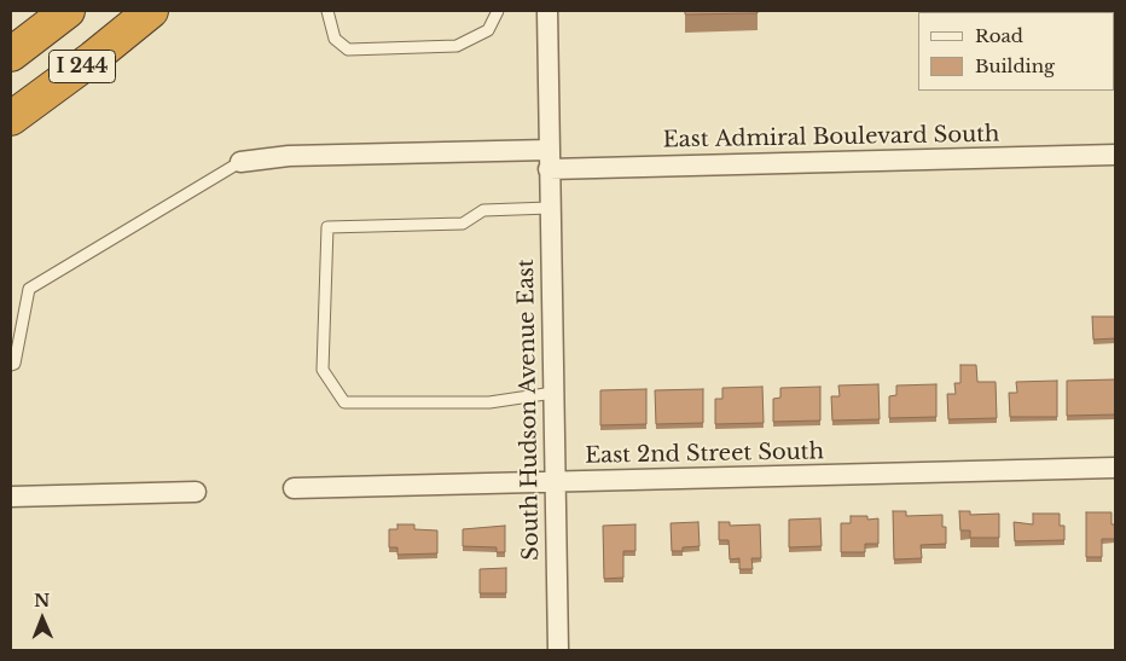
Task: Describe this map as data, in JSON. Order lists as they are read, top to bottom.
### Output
{
  "streets": {
    "highway": ["I 244"],
    "street": ["East Admiral Boulevard South", "South Hudson Avenue East", "East 2nd Street South"]
  },
  "crossings": [
    ["East Admiral Boulevard South", "South Hudson Avenue East"],
    ["South Hudson Avenue East", "East 2nd Street South"]
  ],
  "legend": ["Road", "Building"],
  "north": "top"
}
